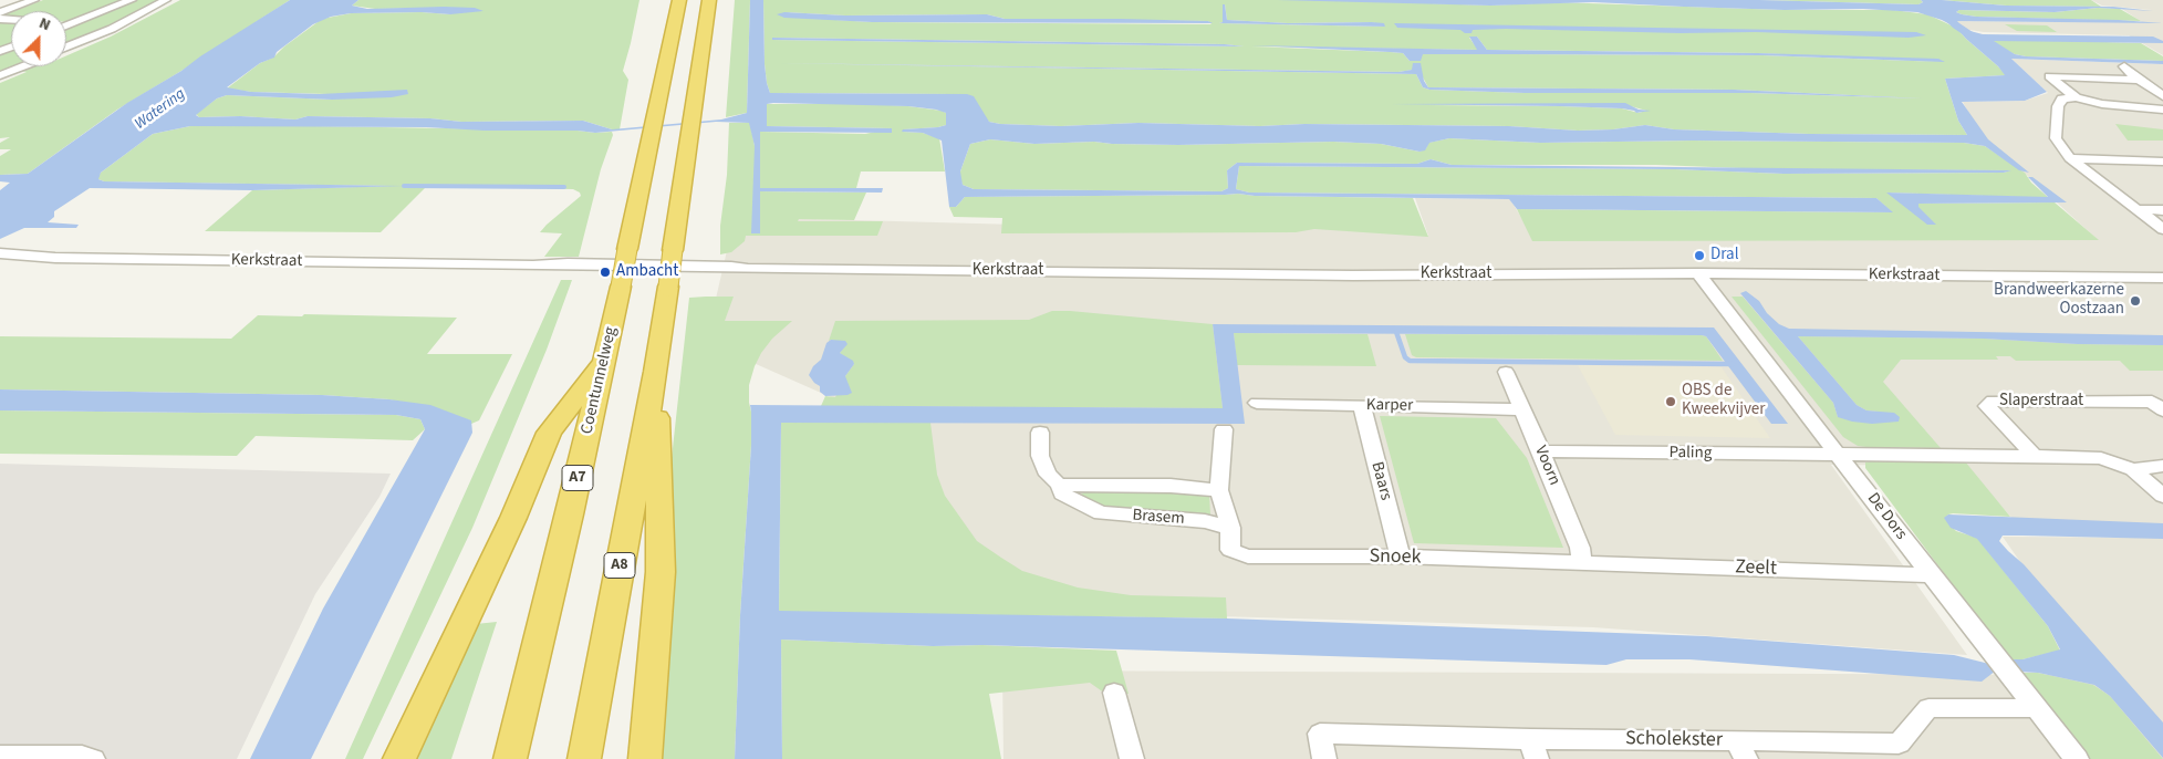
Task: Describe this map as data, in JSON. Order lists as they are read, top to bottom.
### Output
{
  "streets": {
    "highway": ["Coentunnelweg", "A7", "A8"],
    "street": [
      "Kerkstraat",
      "Slaperstraat",
      "Karper",
      "Paling",
      "Voorn",
      "Baars",
      "De Dors",
      "Brasem",
      "Snoek",
      "Zeelt",
      "Scholekster"
    ]
  },
  "crossings": [
    ["Kerkstraat", "De Dors"],
    ["Karper", "Voorn"],
    ["Karper", "Baars"],
    ["Paling", "Voorn"],
    ["Paling", "De Dors"],
    ["Voorn", "Snoek"],
    ["Voorn", "Zeelt"],
    ["Baars", "Snoek"],
    ["De Dors", "Zeelt"],
    ["De Dors", "Scholekster"],
    ["Brasem", "Snoek"],
    ["Snoek", "Zeelt"]
  ],
  "water": ["Watering"],
  "places": [
    "Dral",
    "Ambacht",
    "Brandweerkazerne Oostzaan",
    "OBS de Kweekvijver"
  ],
  "north": "top right"
}
